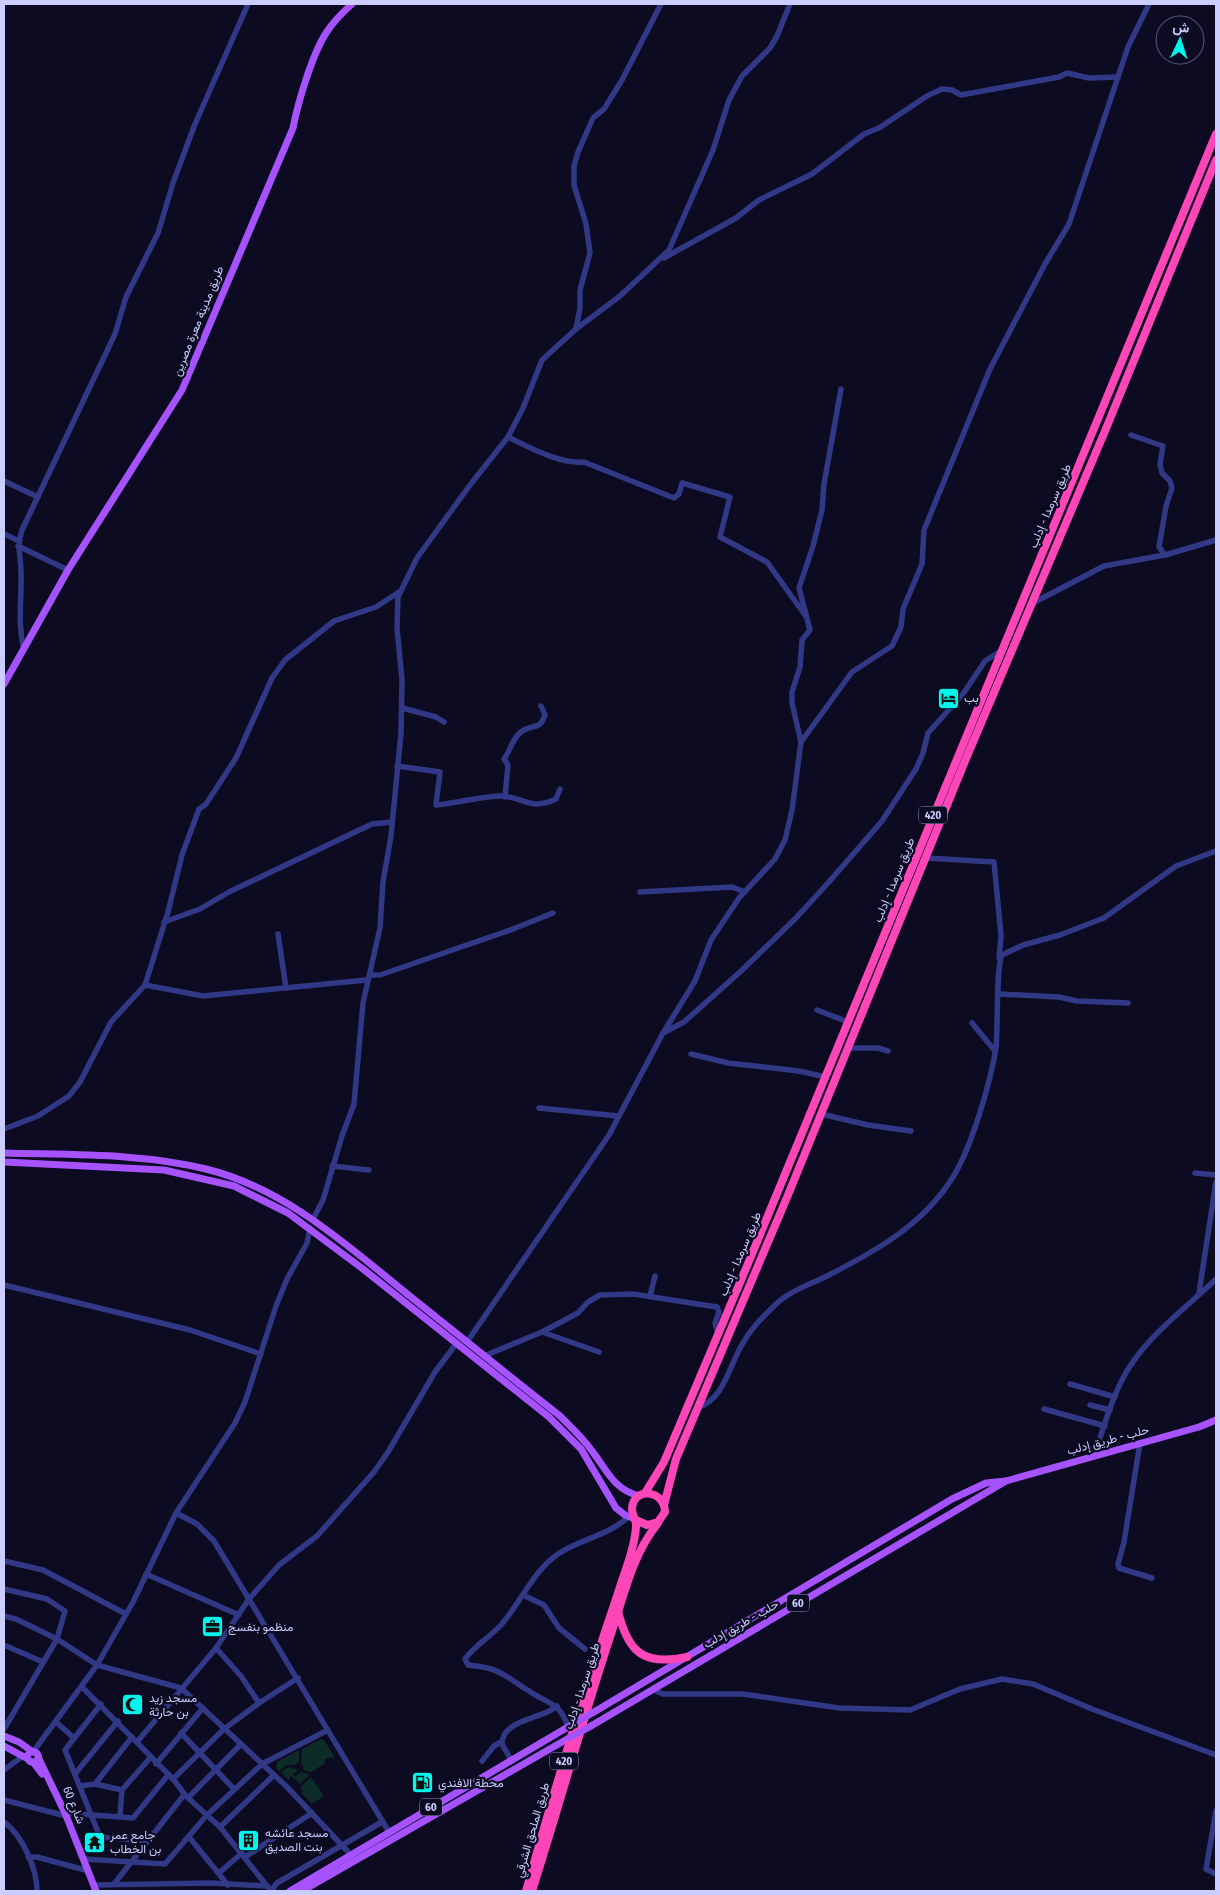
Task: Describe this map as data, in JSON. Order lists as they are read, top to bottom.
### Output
{
  "streets": {
    "highway": ["طريق سرمدا - إدلب", "420", "طريق الملحق الشرقي"],
    "main road": [
      "طريق مدينة معرة مصرين",
      "حلب - طريق إدلب",
      "60",
      "شارع 60"
    ]
  },
  "crossings": [
    ["طريق سرمدا - إدلب", "طريق الملحق الشرقي"],
    ["حلب - طريق إدلب", "60"]
  ],
  "places": {
    "hotel": ["بب"],
    "office": ["منظمو بنفسج"],
    "mosque": ["مسجد زيد بن حارثة"],
    "fuel station": ["محطة الافندي"],
    "building": ["مسجد عائشه بنت الصديق"],
    "temple": ["جامع عمر بن الخطاب"]
  },
  "north": "top"
}
